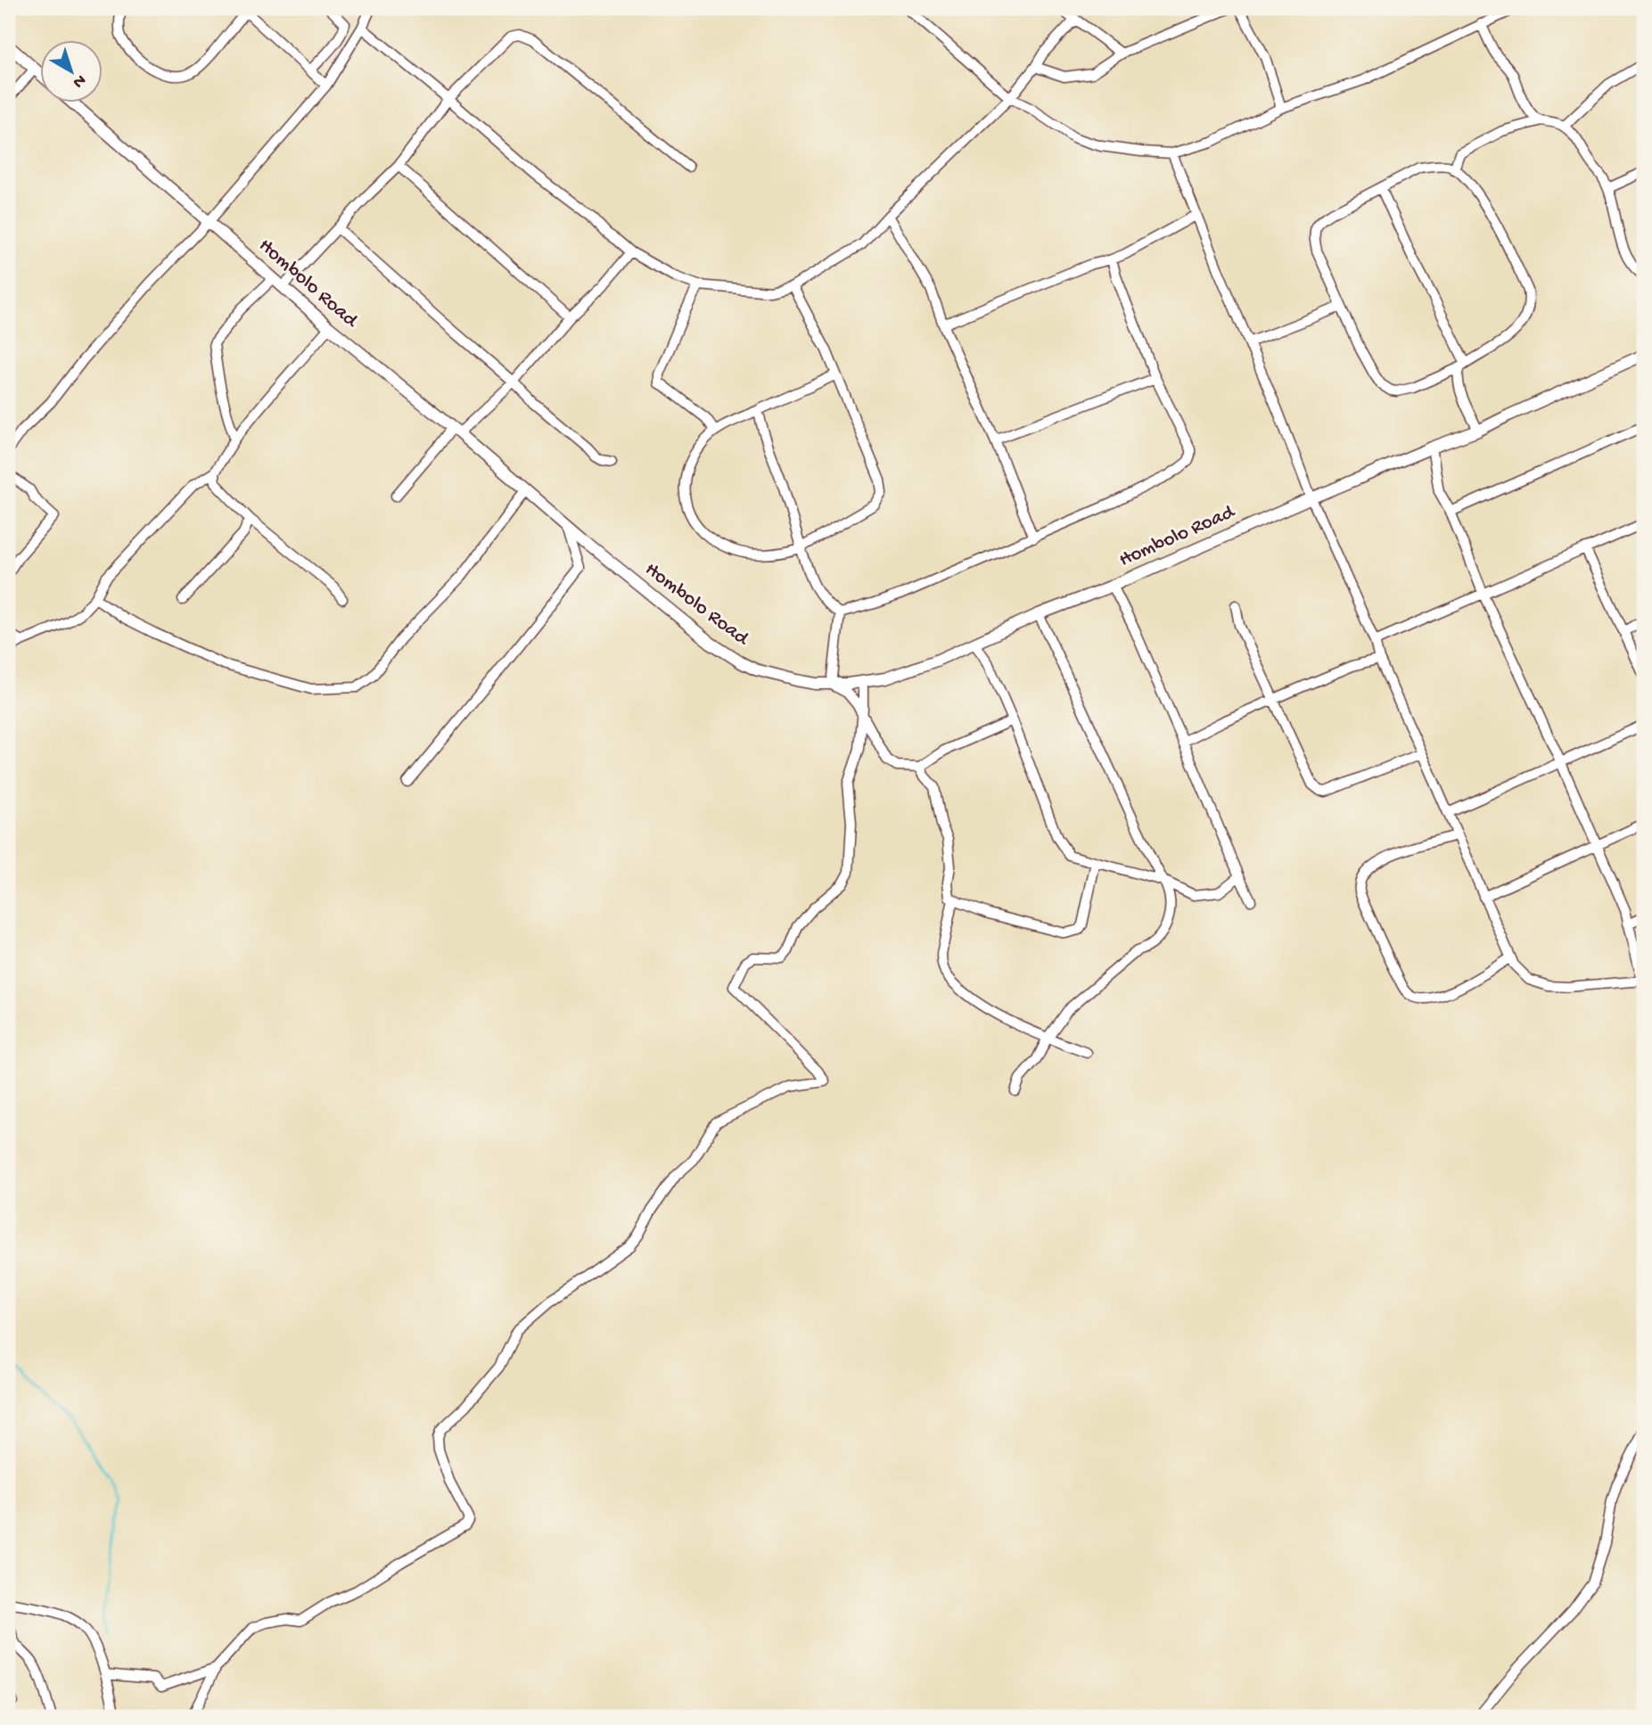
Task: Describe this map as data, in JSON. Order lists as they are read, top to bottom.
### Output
{
  "streets": {
    "street": ["Hombolo Road"]
  },
  "north": "bottom right"
}
